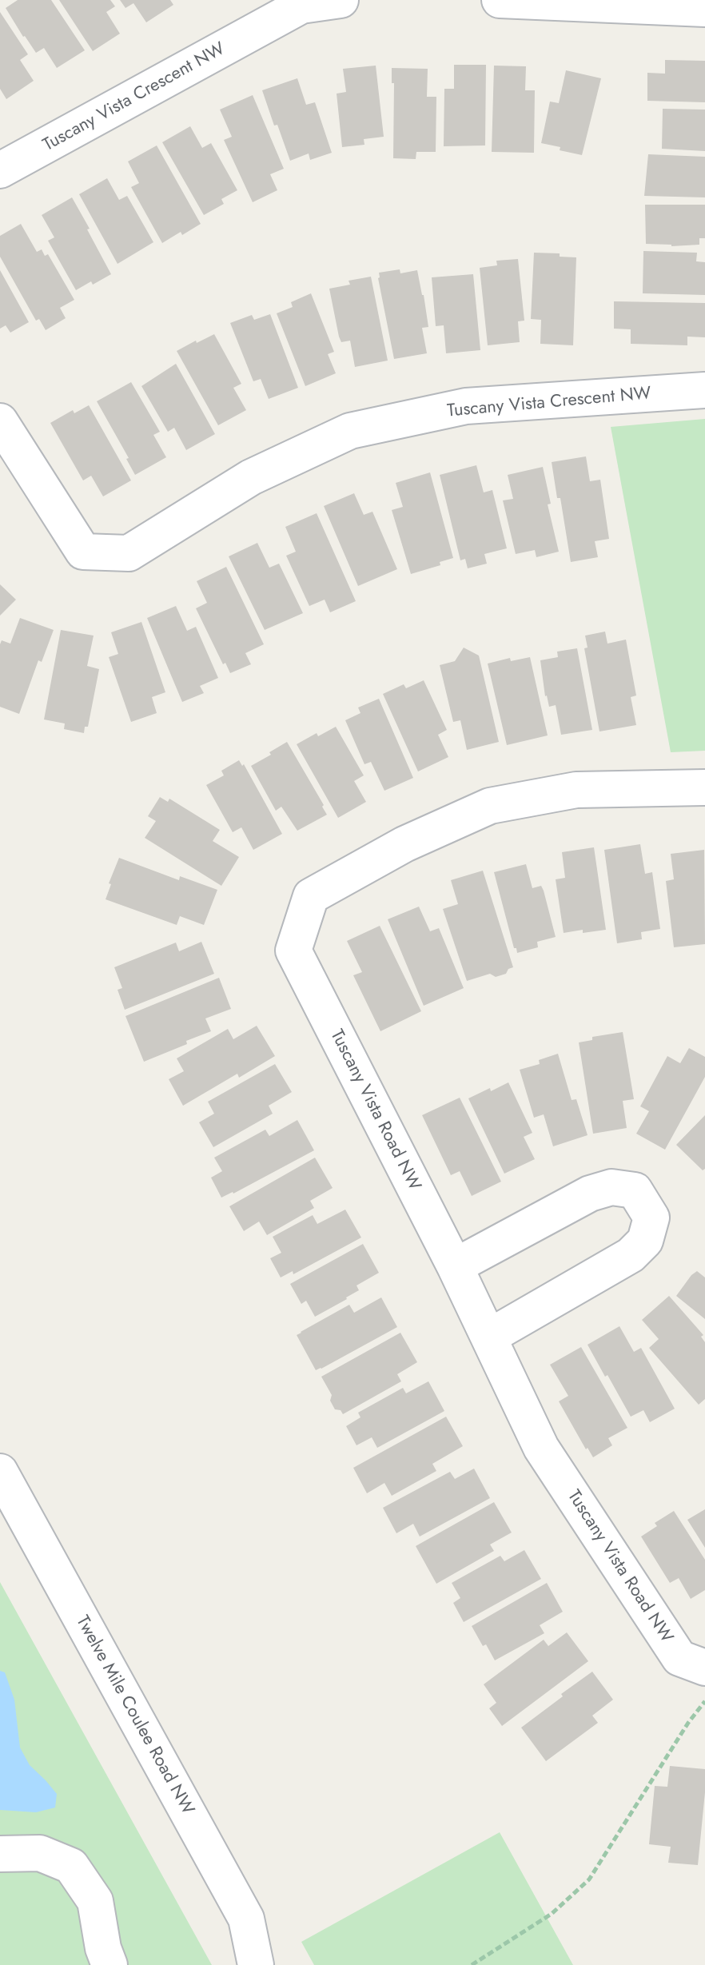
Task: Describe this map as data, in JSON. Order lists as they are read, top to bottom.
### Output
{
  "streets": {
    "street": ["Tuscany Vista Crescent NW", "Tuscany Vista Road NW", "Twelve Mile Coulee Road NW"]
  }
}
